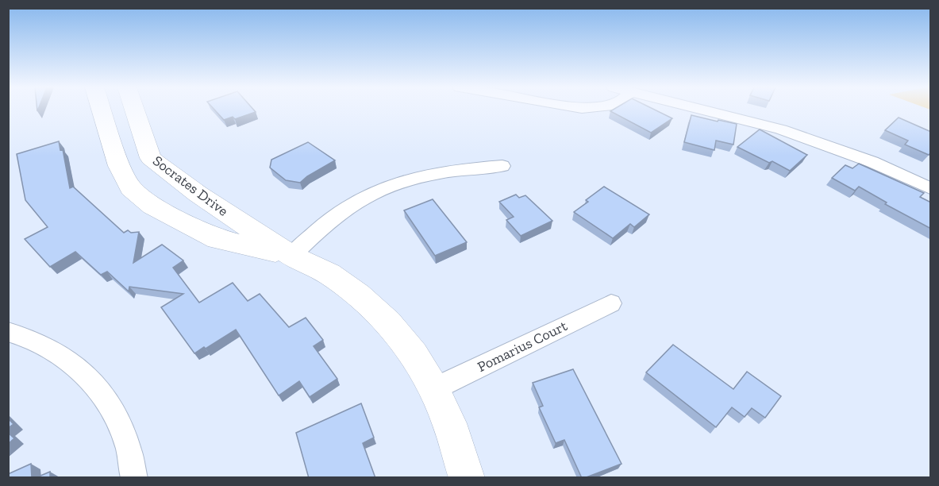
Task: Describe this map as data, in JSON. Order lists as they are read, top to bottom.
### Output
{
  "streets": {
    "street": ["Socrates Drive", "Pomarius Court"]
  },
  "crossings": [
    ["Socrates Drive", "Pomarius Court"]
  ]
}
